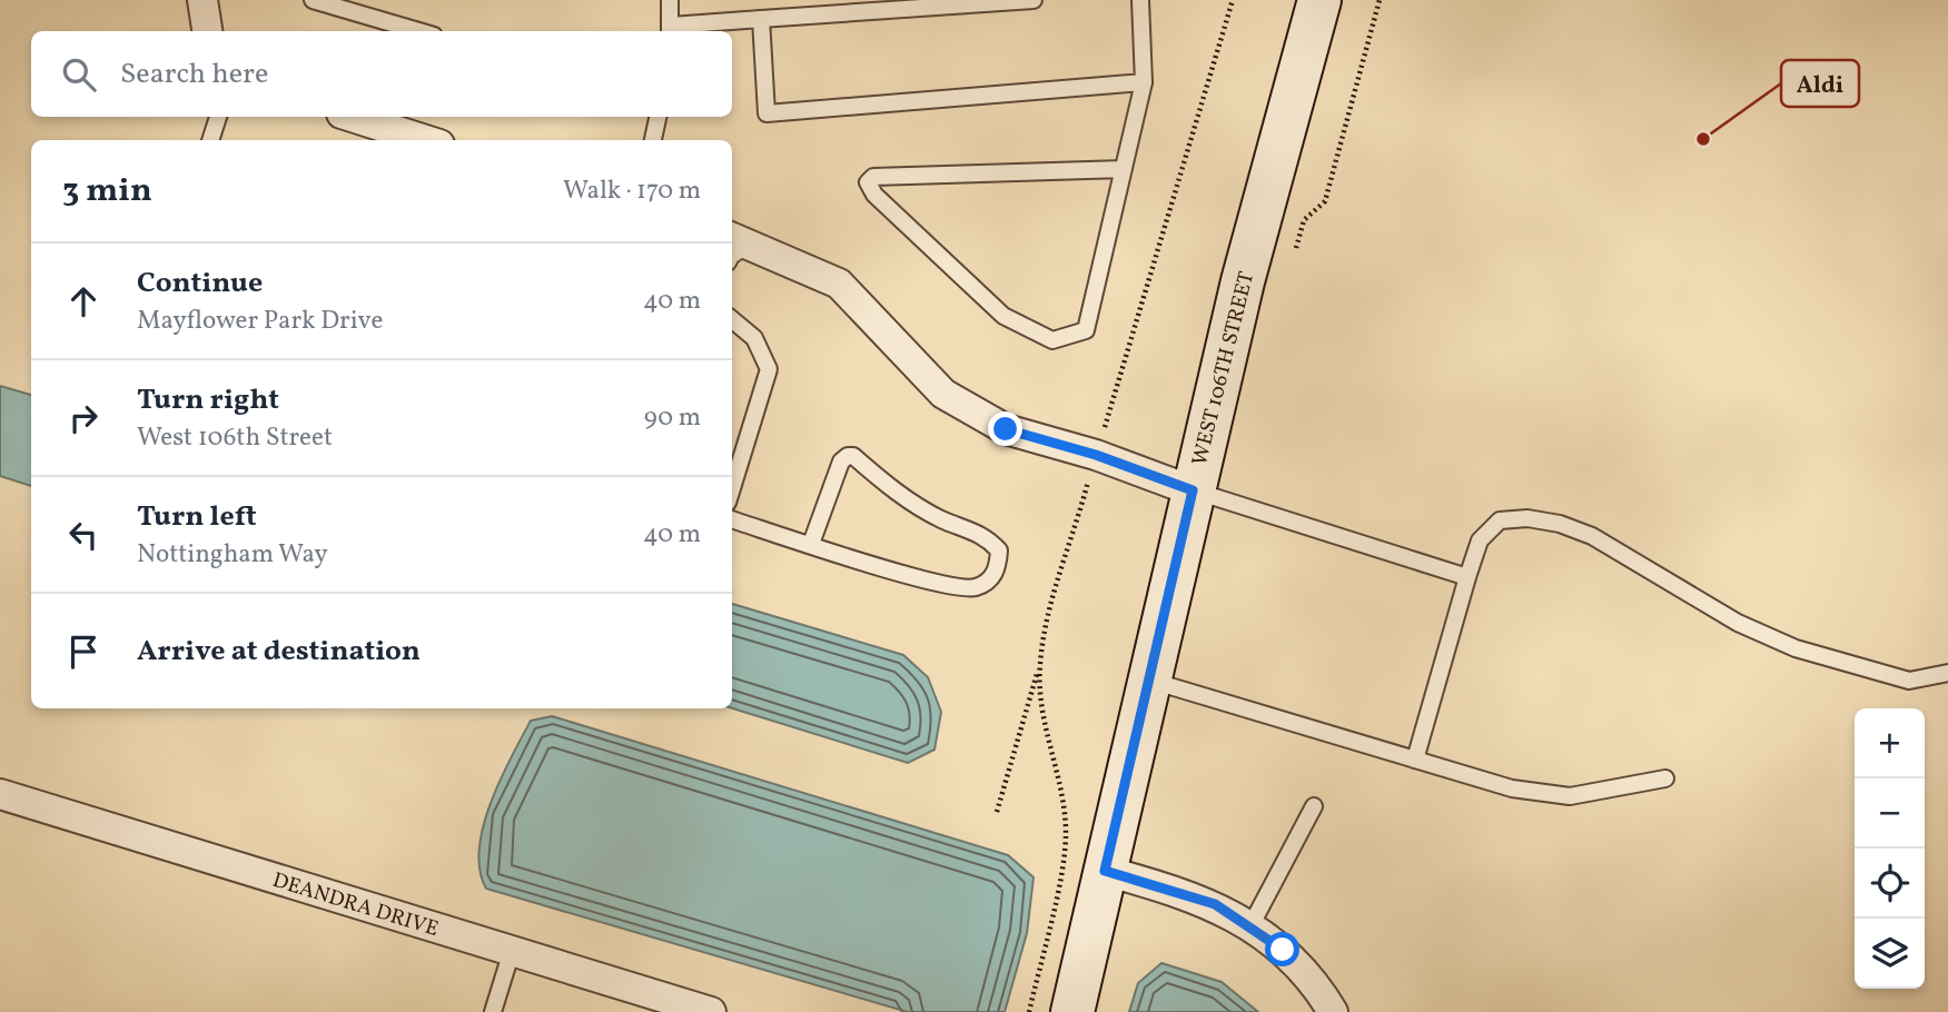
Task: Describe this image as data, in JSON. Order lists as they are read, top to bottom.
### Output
{
  "streets": {
    "street": ["WEST 106TH STREET", "DEANDRA DRIVE"]
  },
  "places": ["Aldi"],
  "page": {
    "search": "Search here",
    "heading": ["3 min", "Walk · 170 m"],
    "list": [
      ["Continue", "Mayflower Park Drive", "40 m"],
      ["Turn right", "West 106th Street", "90 m"],
      ["Turn left", "Nottingham Way", "40 m"],
      "Arrive at destination"
    ],
    "map_buttons": ["+", "−"]
  }
}
